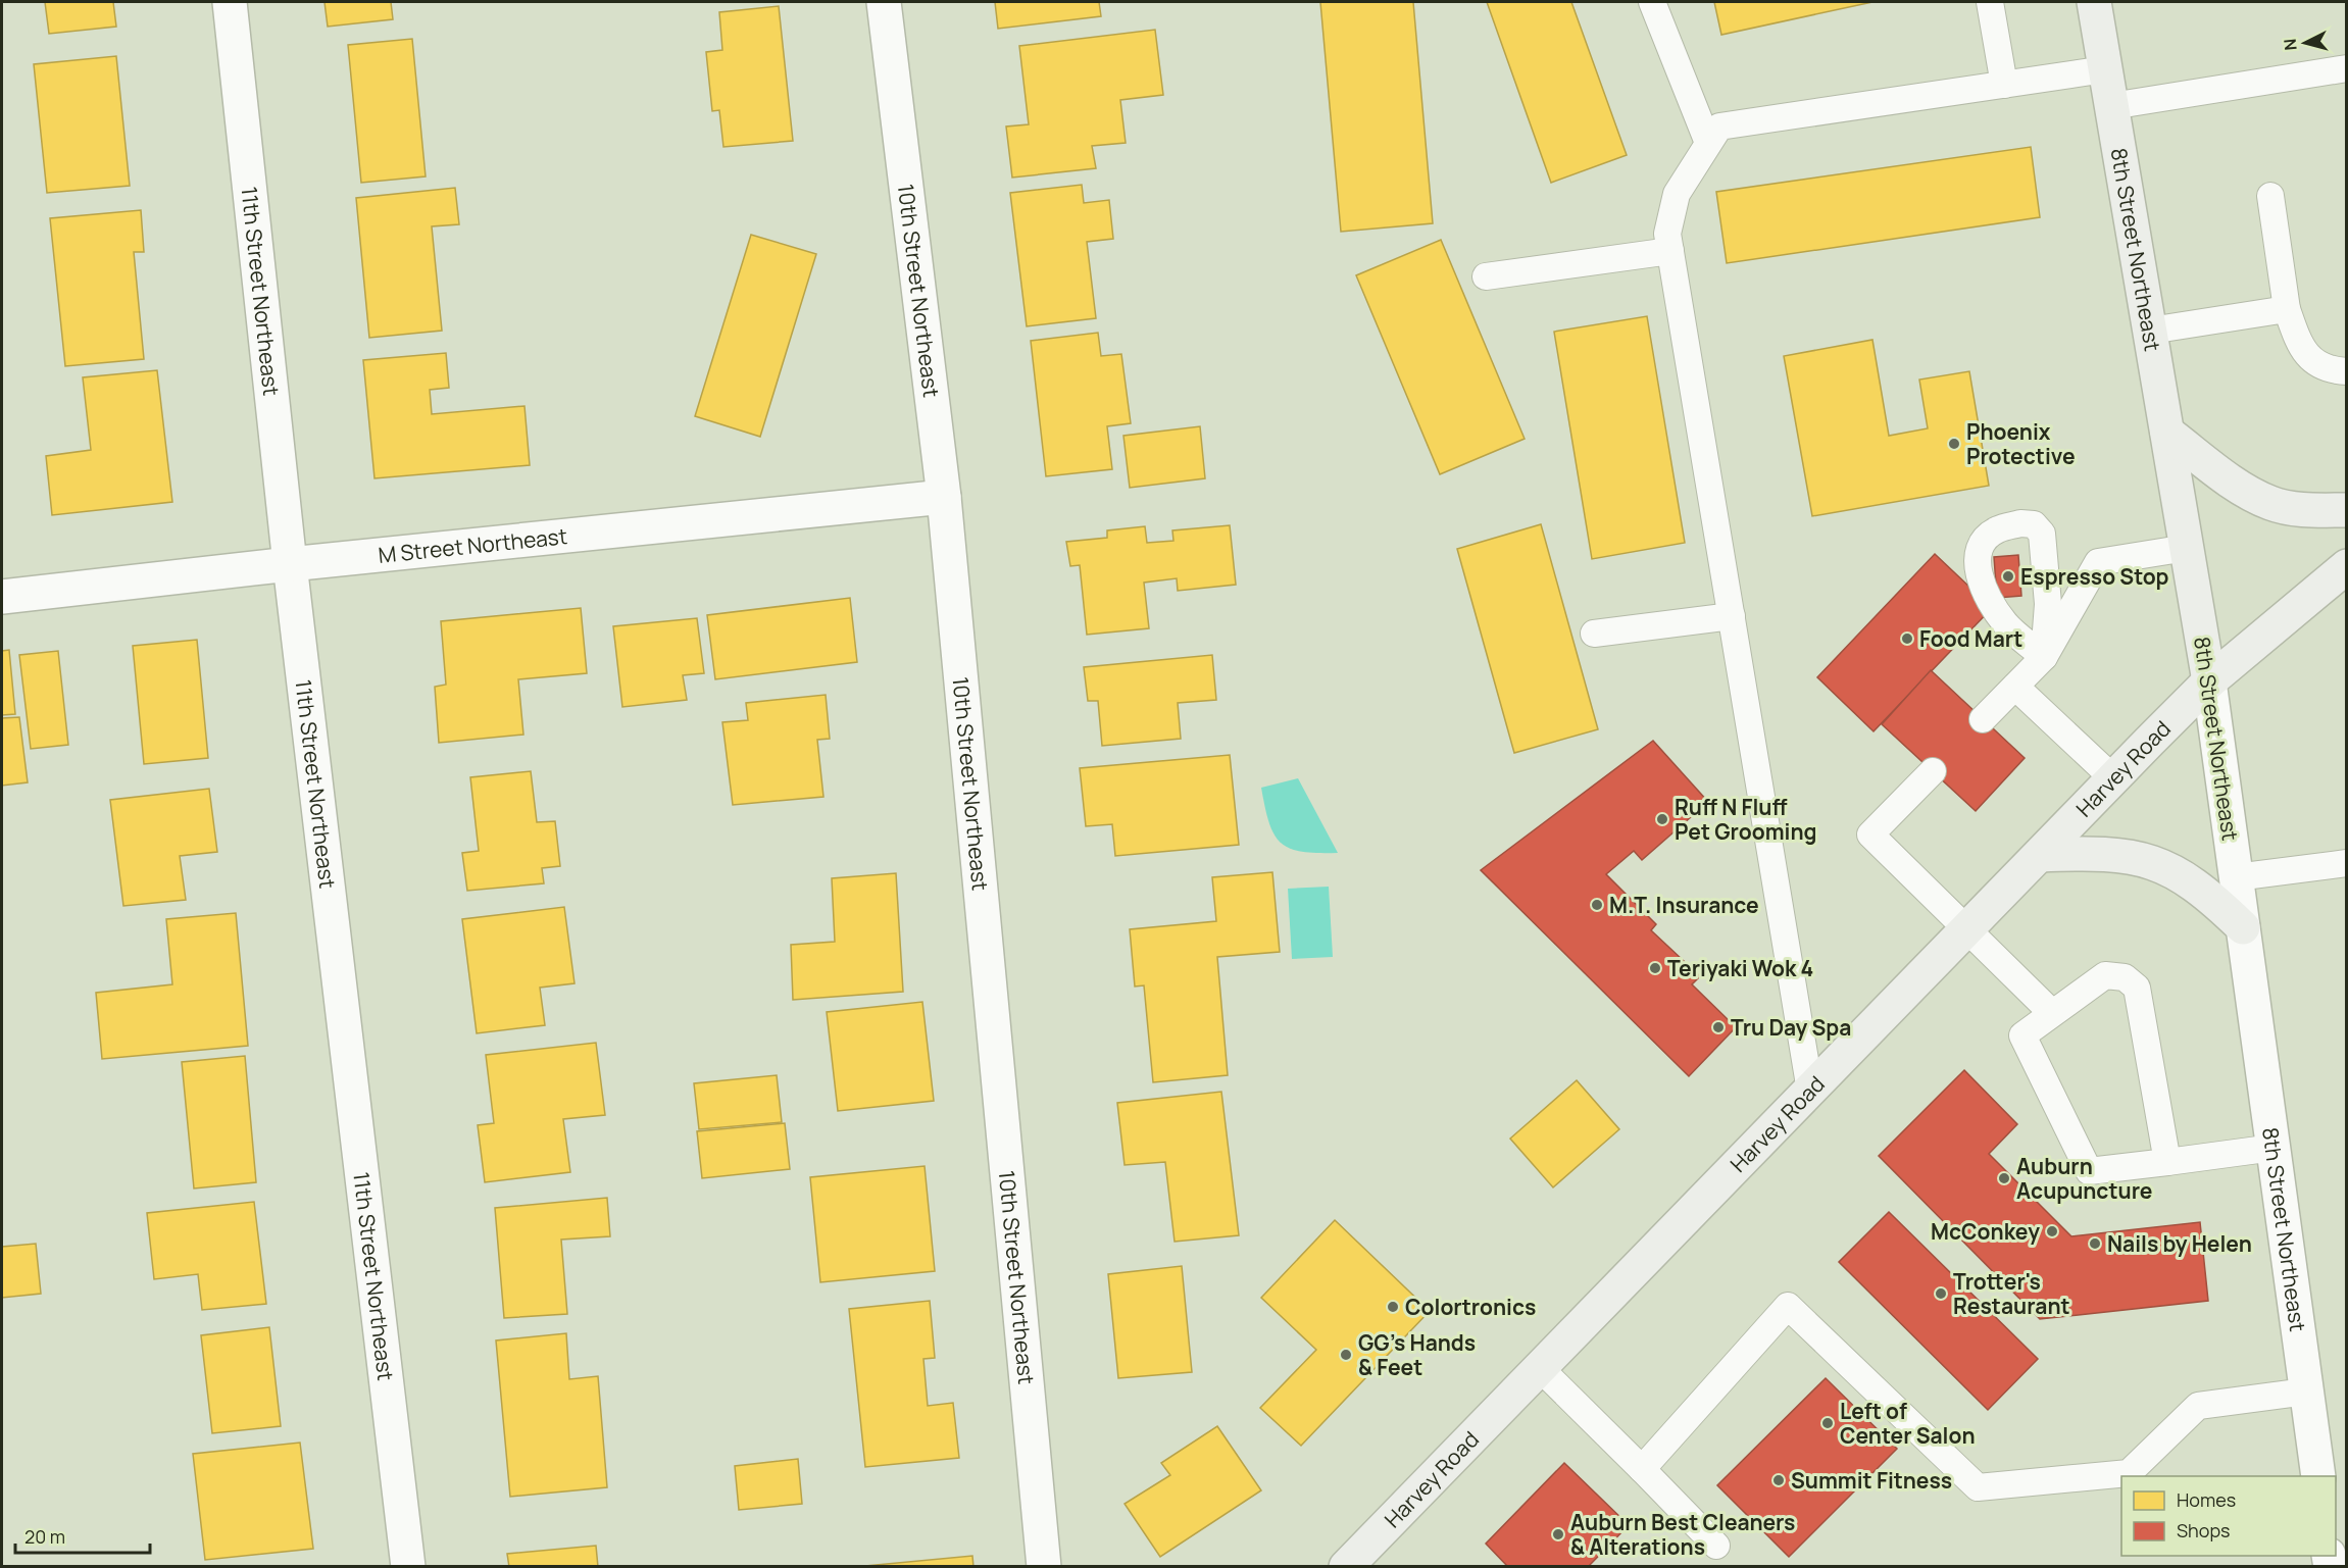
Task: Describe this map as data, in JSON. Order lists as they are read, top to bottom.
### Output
{
  "streets": {
    "main road": ["8th Street Northeast", "Harvey Road"],
    "street": ["10th Street Northeast", "11th Street Northeast", "M Street Northeast"]
  },
  "crossings": [
    ["8th Street Northeast", "Harvey Road"],
    ["10th Street Northeast", "M Street Northeast"],
    ["11th Street Northeast", "M Street Northeast"]
  ],
  "places": [
    "Phoenix Protective",
    "Espresso Stop",
    "Food Mart",
    "Ruff N Fluff Pet Grooming",
    "M.T. Insurance",
    "Teriyaki Wok 4",
    "Tru Day Spa",
    "Auburn Acupuncture",
    "McConkey",
    "Nails by Helen",
    "Trotter's Restaurant",
    "Colortronics",
    "GG's Hands & Feet",
    "Left of Center Salon",
    "Summit Fitness",
    "Auburn Best Cleaners & Alterations"
  ],
  "legend": ["Homes", "Shops"],
  "scale_bar": "20 m",
  "north": "left"
}
